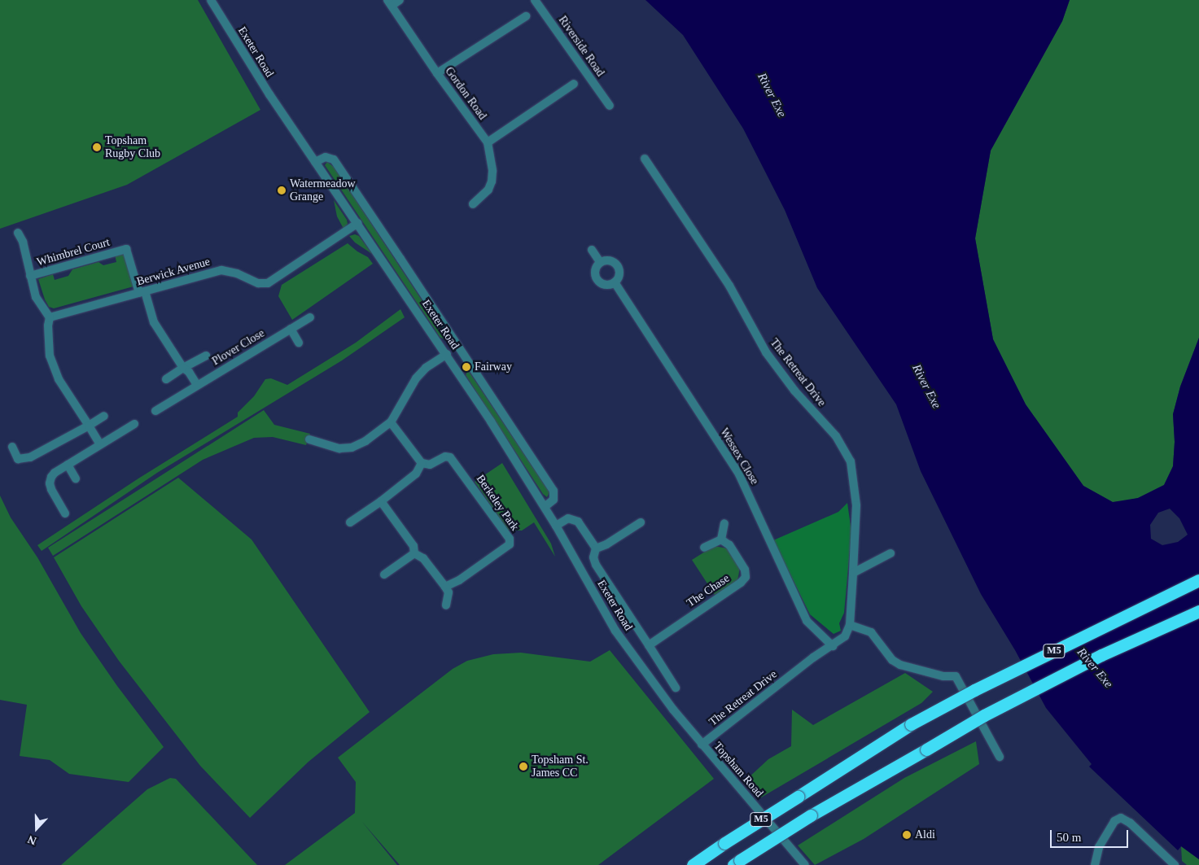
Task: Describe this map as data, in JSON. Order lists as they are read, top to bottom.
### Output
{
  "streets": {
    "highway": ["M5"],
    "street": [
      "Riverside Road",
      "Exeter Road",
      "Gordon Road",
      "Whimbrel Court",
      "Berwick Avenue",
      "Plover Close",
      "The Retreat Drive",
      "Wessex Close",
      "Berkeley Park",
      "The Chase",
      "Topsham Road"
    ]
  },
  "crossings": [
    ["Exeter Road", "Berwick Avenue"],
    ["Exeter Road", "The Retreat Drive"],
    ["Exeter Road", "Topsham Road"],
    ["Whimbrel Court", "Berwick Avenue"],
    ["The Retreat Drive", "Wessex Close"],
    ["The Retreat Drive", "Topsham Road"]
  ],
  "water": ["River Exe"],
  "places": [
    "Topsham Rugby Club",
    "Watermeadow Grange",
    "Fairway",
    "Topsham St. James CC",
    "Aldi"
  ],
  "scale_bar": "50 m",
  "north": "bottom"
}
